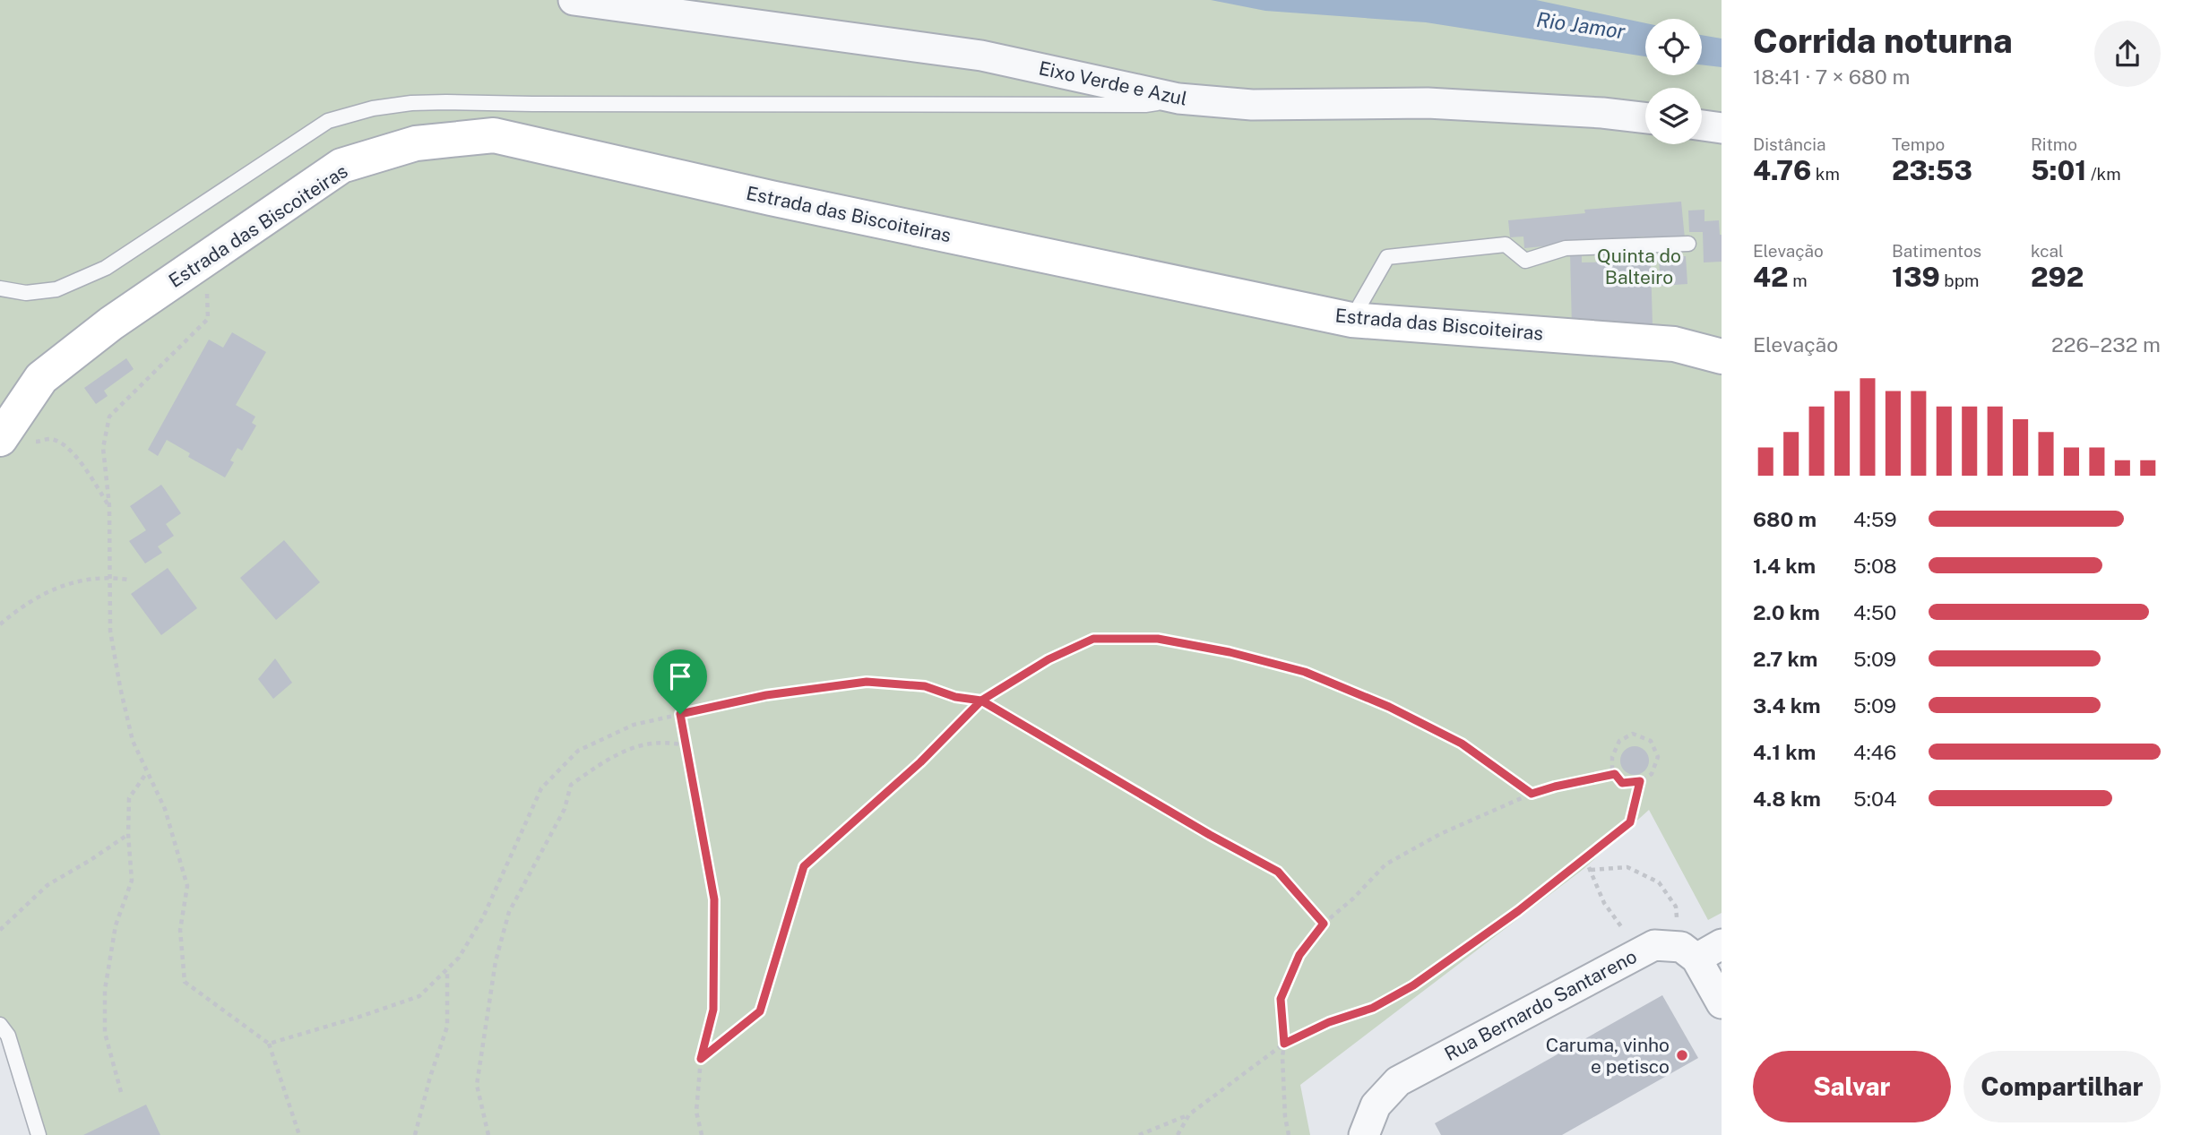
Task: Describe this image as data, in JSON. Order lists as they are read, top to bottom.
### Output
{
  "streets": {
    "street": ["Eixo Verde e Azul", "Estrada das Biscoiteiras", "Rua Bernardo Santareno"]
  },
  "water": ["Rio Jamor"],
  "parks": ["Quinta do Balteiro"],
  "places": ["Caruma, vinho e petisco"],
  "page": {
    "heading": ["Corrida noturna", "18:41 · 7 × 680 m"],
    "stats": [
      ["Distância", "4.76 km"],
      ["Tempo", "23:53"],
      ["Ritmo", "5:01 /km"],
      ["Elevação", "42 m"],
      ["Batimentos", "139 bpm"],
      ["kcal", "292"]
    ],
    "chart": ["Elevação", "226–232 m"],
    "list": [
      {
        "name": "680 m",
        "note": "4:59"
      },
      {
        "name": "1.4 km",
        "note": "5:08"
      },
      {
        "name": "2.0 km",
        "note": "4:50"
      },
      {
        "name": "2.7 km",
        "note": "5:09"
      },
      {
        "name": "3.4 km",
        "note": "5:09"
      },
      {
        "name": "4.1 km",
        "note": "4:46"
      },
      {
        "name": "4.8 km",
        "note": "5:04"
      }
    ],
    "buttons": ["Salvar", "Compartilhar"]
  }
}
